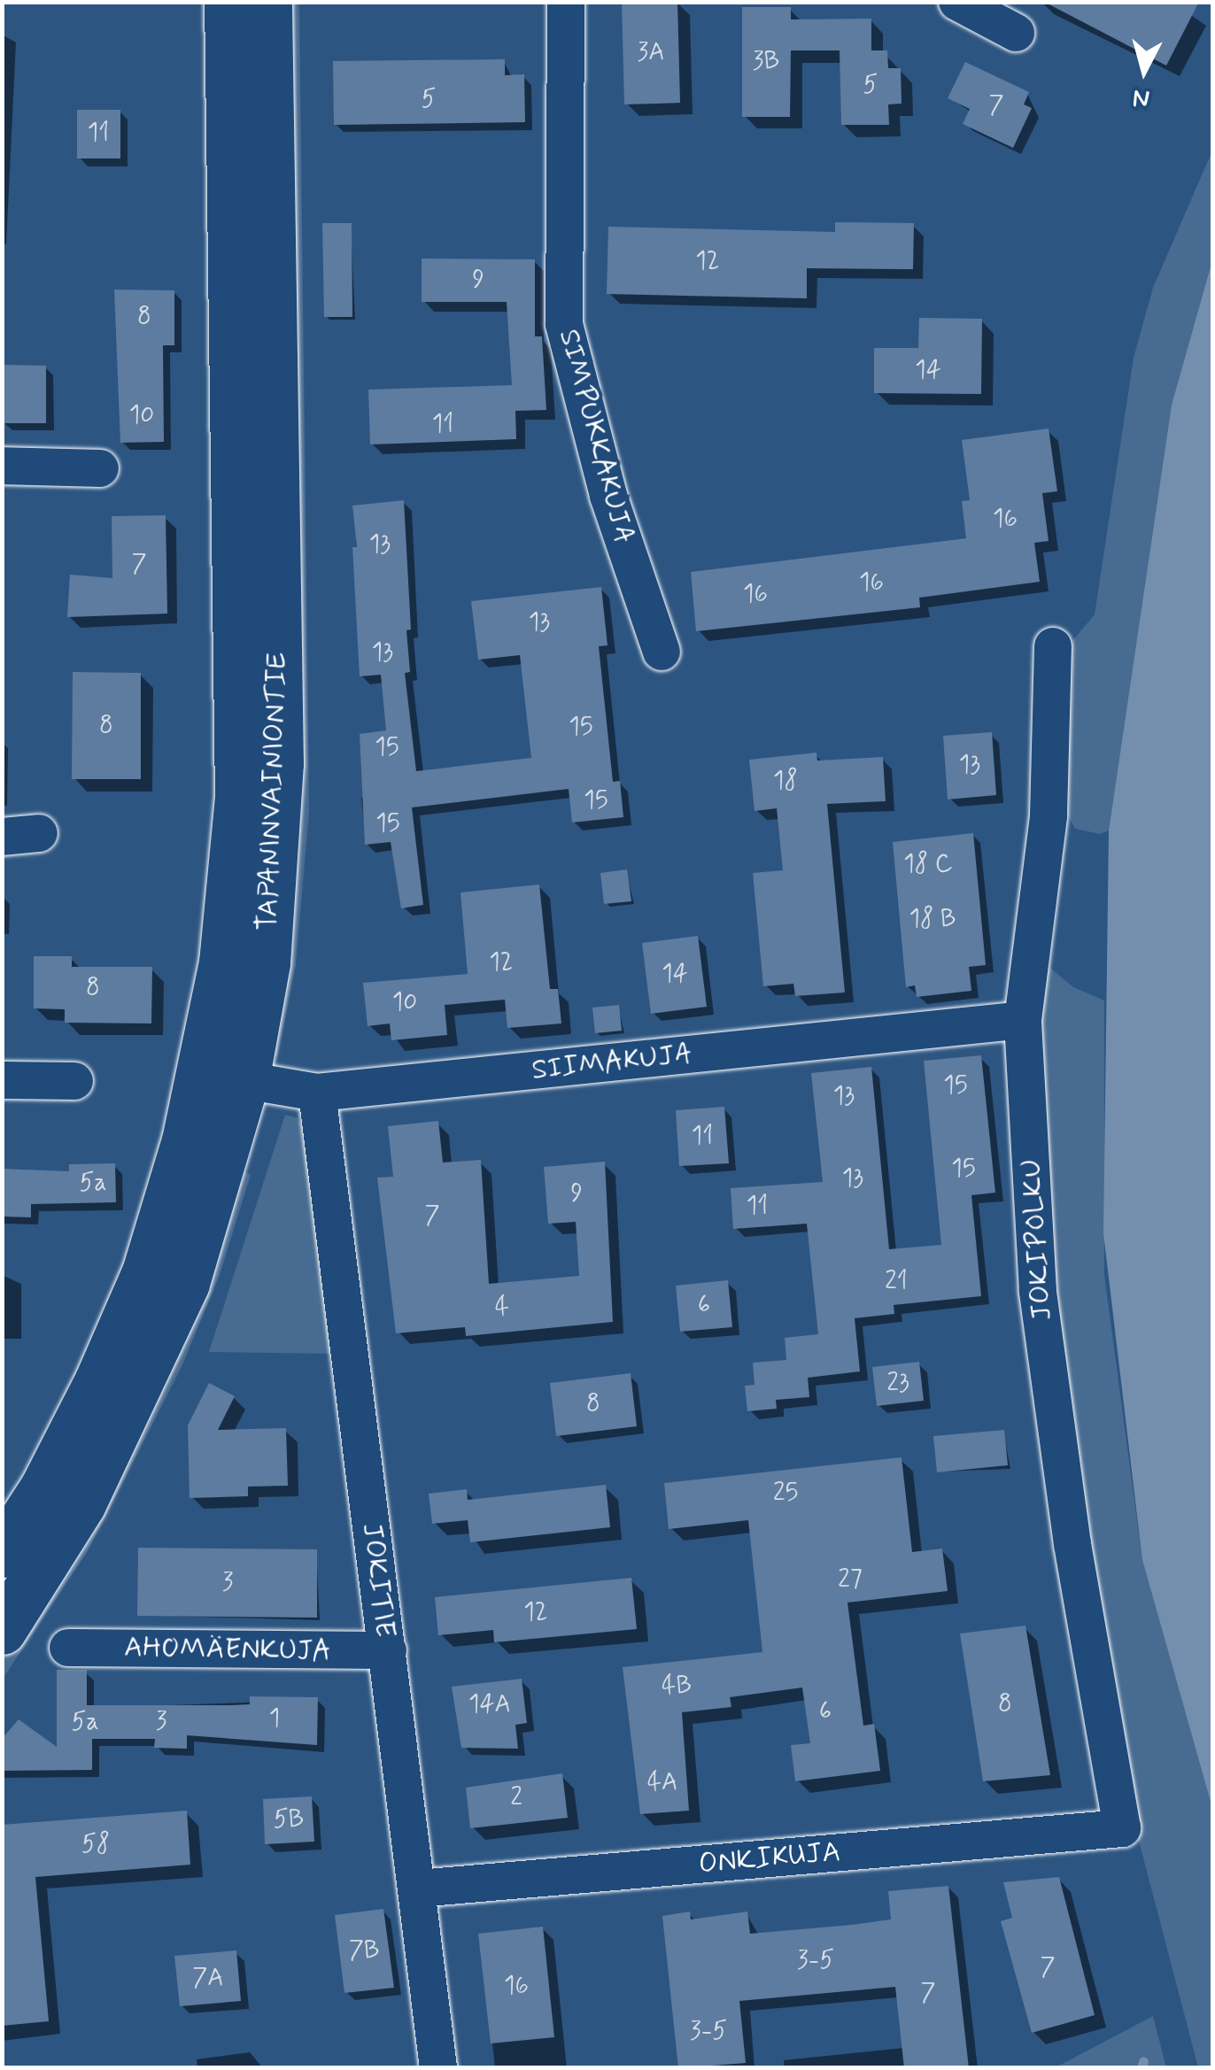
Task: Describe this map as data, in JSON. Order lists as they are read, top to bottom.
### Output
{
  "streets": {
    "main road": ["TAPANINVAINIONTIE"],
    "street": [
      "SIMPUKKAKUJA",
      "SIIMAKUJA",
      "JOKIPOLKU",
      "JOKITIE",
      "AHOMÄENKUJA",
      "ONKIKUJA"
    ]
  },
  "crossings": [
    ["TAPANINVAINIONTIE", "SIIMAKUJA"],
    ["SIIMAKUJA", "JOKIPOLKU"],
    ["SIIMAKUJA", "JOKITIE"],
    ["JOKIPOLKU", "ONKIKUJA"],
    ["JOKITIE", "AHOMÄENKUJA"],
    ["JOKITIE", "ONKIKUJA"]
  ],
  "house_numbers": [
    "3A",
    "3B",
    "5",
    "5",
    "7",
    "11",
    "12",
    "9",
    "8",
    "14",
    "10",
    "11",
    "16",
    "13",
    "7",
    "16",
    "16",
    "13",
    "13",
    "8",
    "15",
    "15",
    "13",
    "18",
    "15",
    "15",
    "18 C",
    "18 B",
    "12",
    "14",
    "8",
    "10",
    "15",
    "13",
    "11",
    "15",
    "13",
    "5a",
    "9",
    "11",
    "7",
    "21",
    "6",
    "4",
    "23",
    "8",
    "25",
    "27",
    "3",
    "12",
    "4B",
    "8",
    "14A",
    "6",
    "1",
    "3",
    "5a",
    "4A",
    "2",
    "5B",
    "58",
    "7B",
    "3-5",
    "7",
    "7A",
    "16",
    "7",
    "3-5"
  ],
  "north": "bottom"
}
